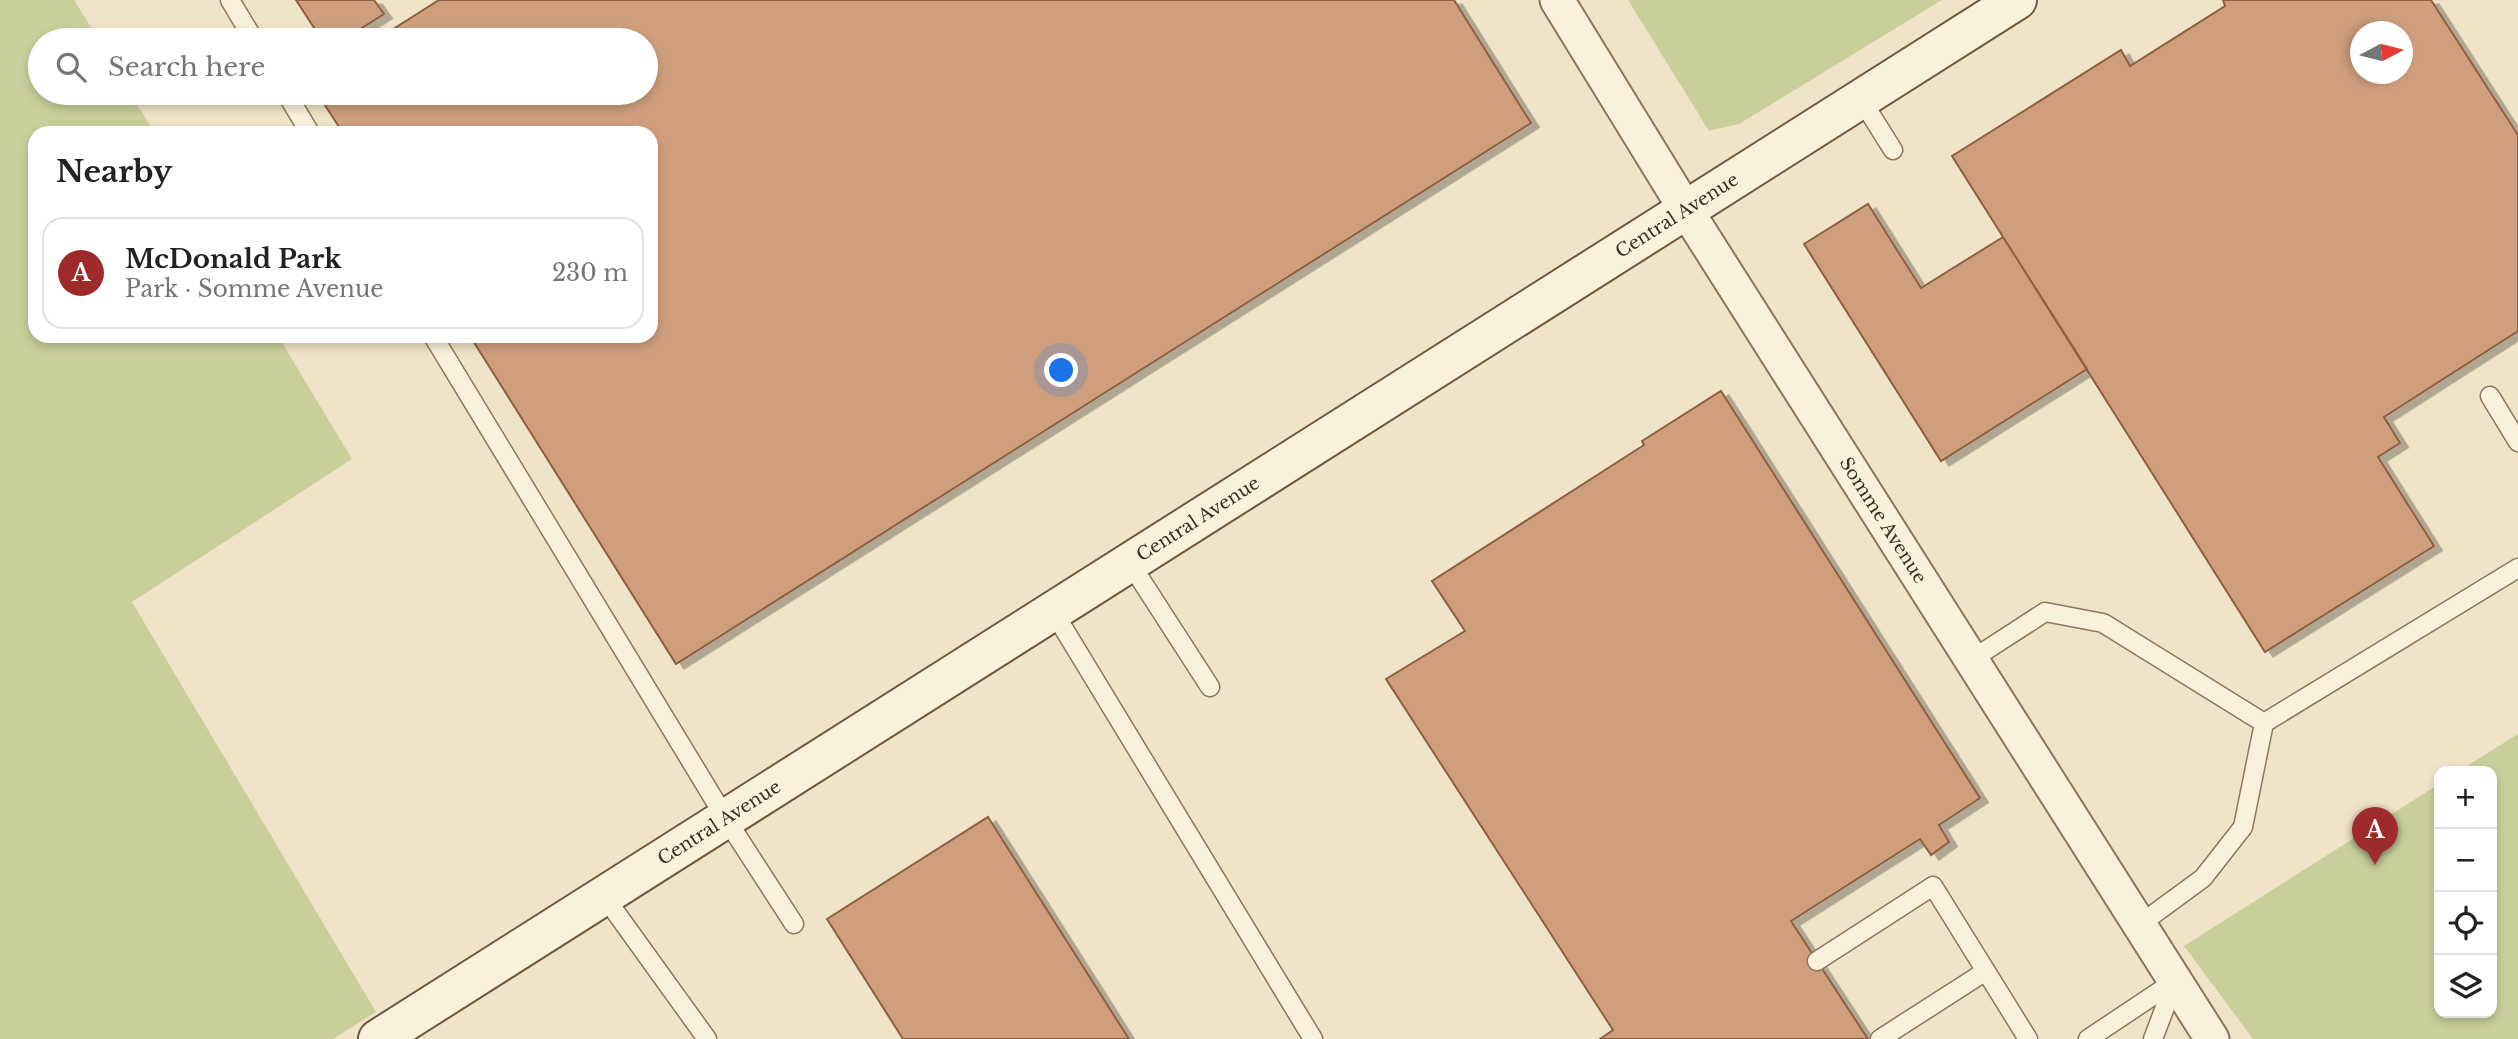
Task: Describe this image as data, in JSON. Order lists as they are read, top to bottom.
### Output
{
  "streets": {
    "street": ["Central Avenue", "Somme Avenue"]
  },
  "crossings": [
    ["Central Avenue", "Somme Avenue"]
  ],
  "north": "right",
  "page": {
    "search": "Search here",
    "heading": "Nearby",
    "list": [
      {
        "mark": "A",
        "name": "McDonald Park",
        "note": "Park · Somme Avenue",
        "value": "230 m"
      }
    ],
    "map_buttons": ["+", "−"],
    "pins": "A"
  }
}
